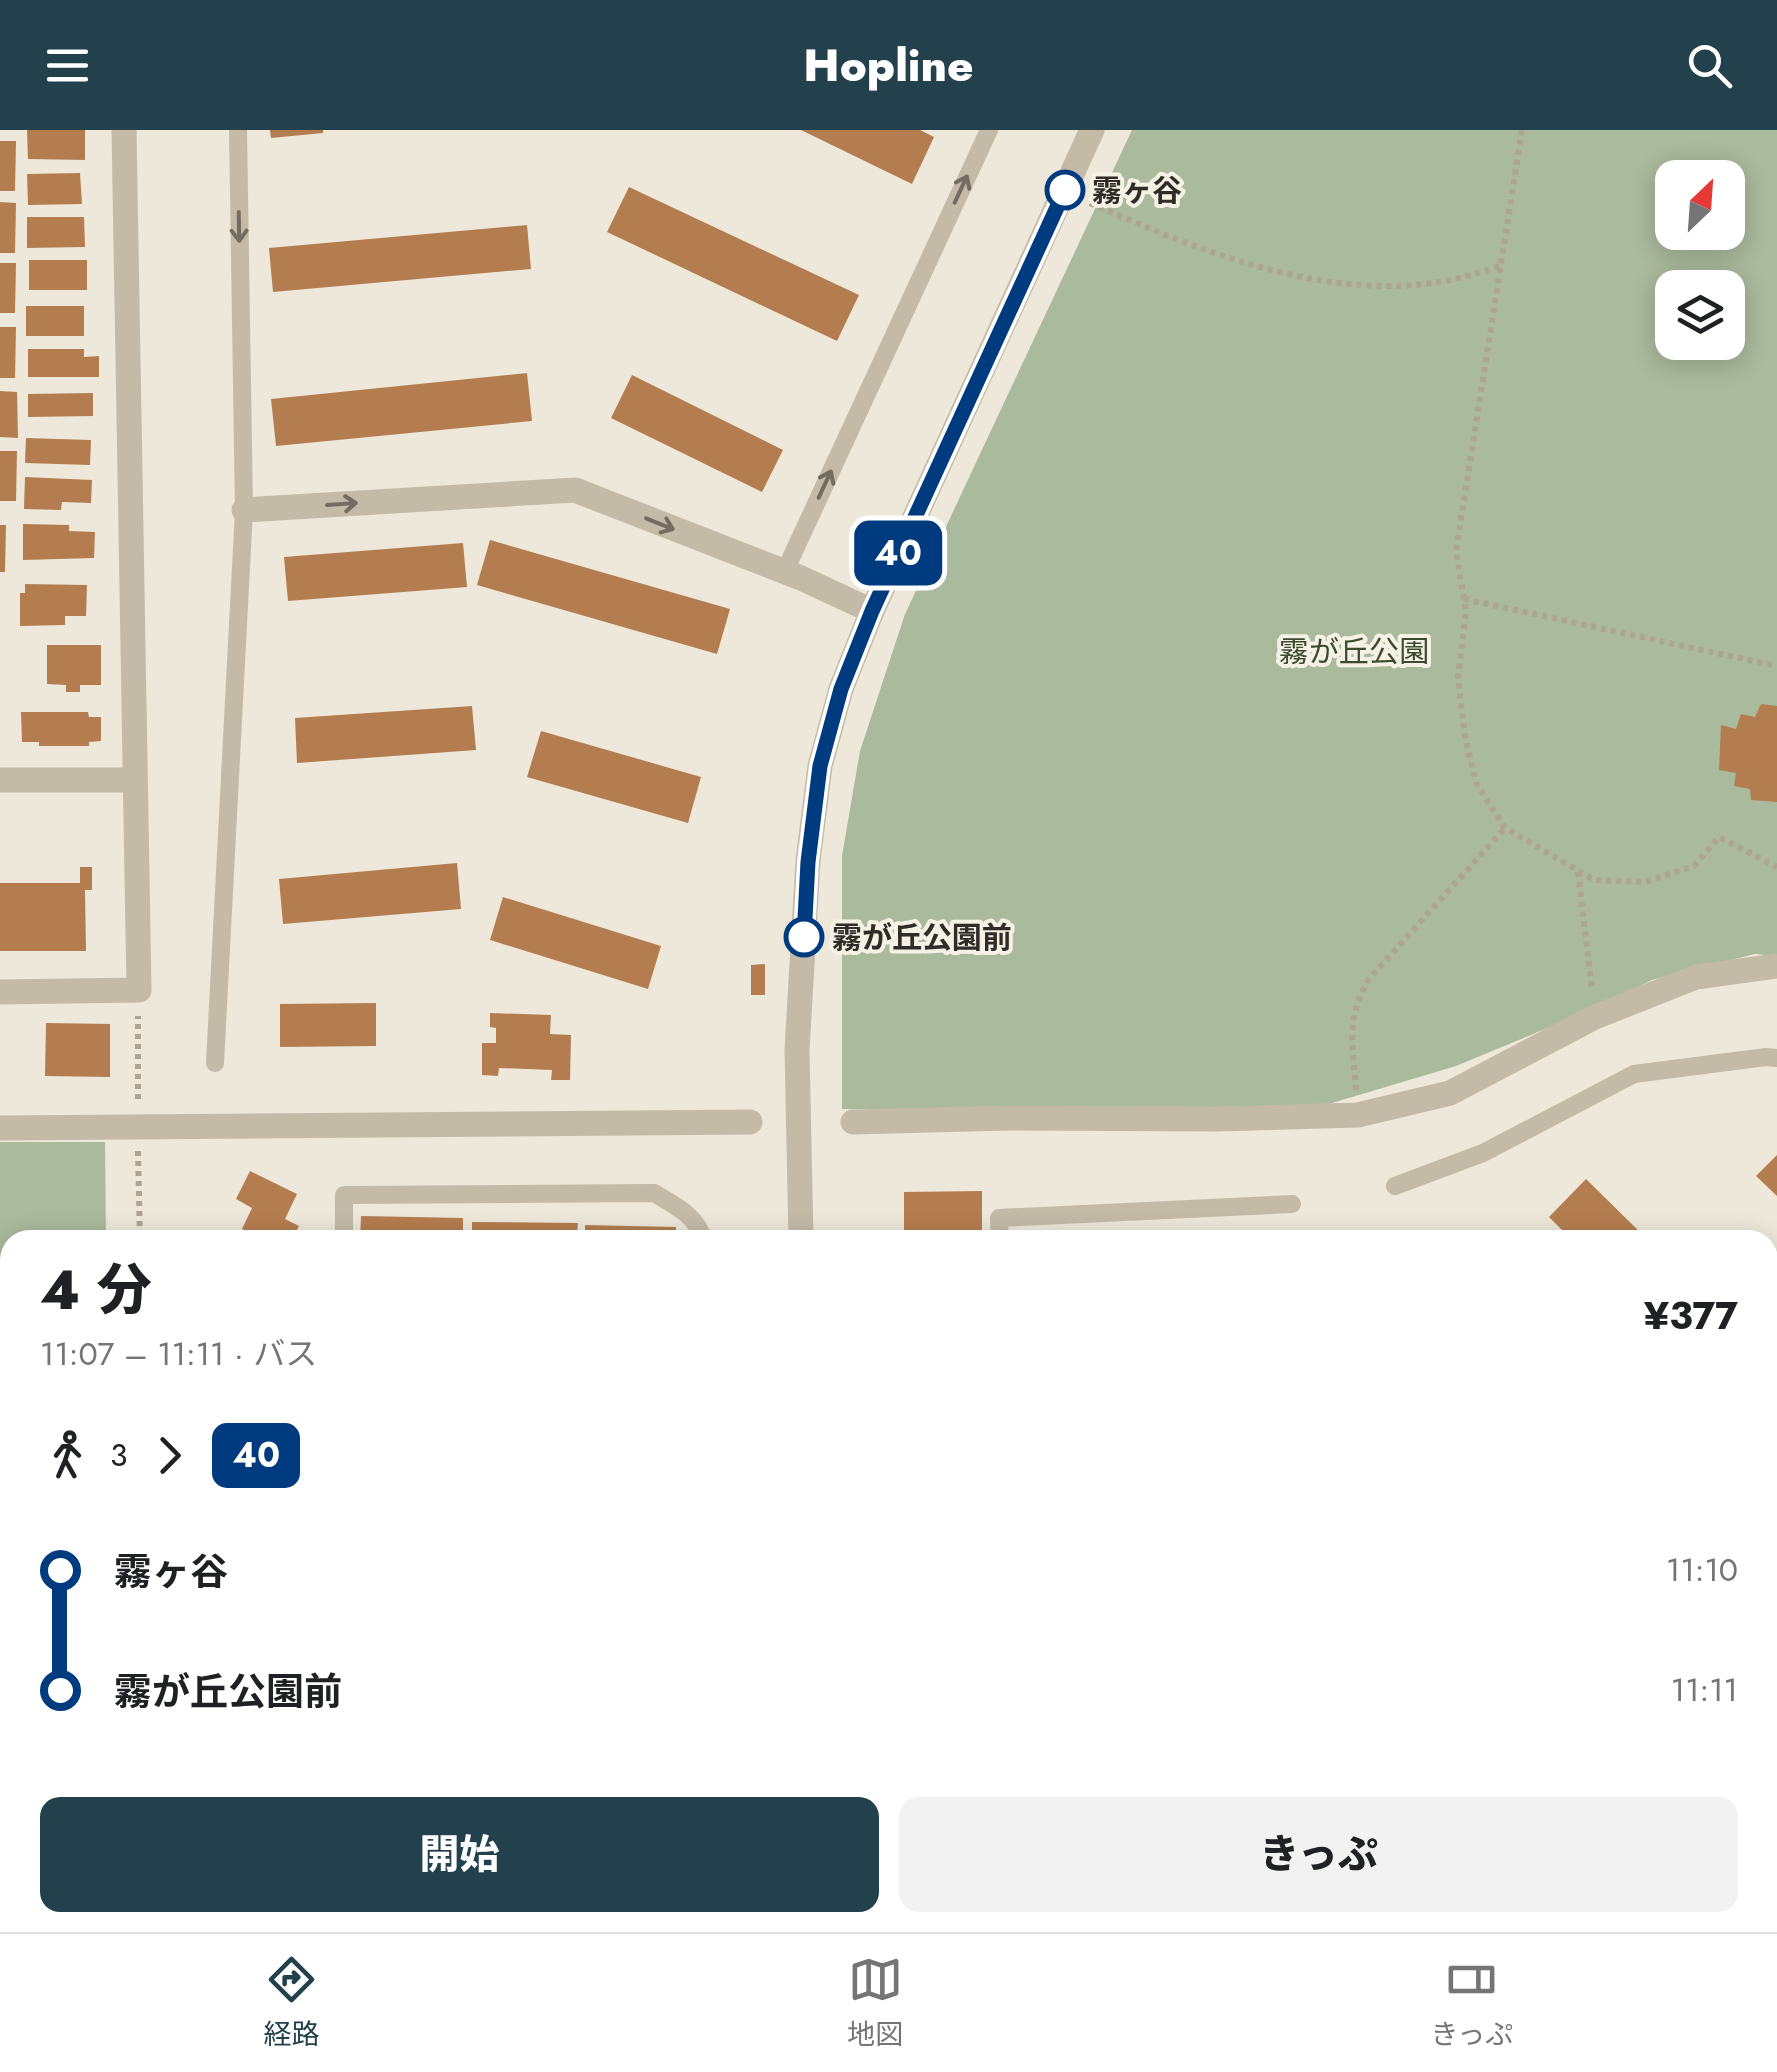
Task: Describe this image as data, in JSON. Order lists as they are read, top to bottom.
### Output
{
  "parks": ["霧が丘公園"],
  "places": ["霧ヶ谷", "霧が丘公園前"],
  "lines": ["bus line 40"],
  "north": "top right",
  "page": {
    "header": "Hopline",
    "on_map": "40",
    "heading": ["4 分", "11:07 – 11:11 · バス", "¥377"],
    "legs": ["3", "40"],
    "list": [
      {
        "name": "霧ヶ谷",
        "value": "11:10"
      },
      {
        "name": "霧が丘公園前",
        "value": "11:11"
      }
    ],
    "buttons": ["開始", "きっぷ"],
    "tabs": ["経路", "地図", "きっぷ"]
  }
}
